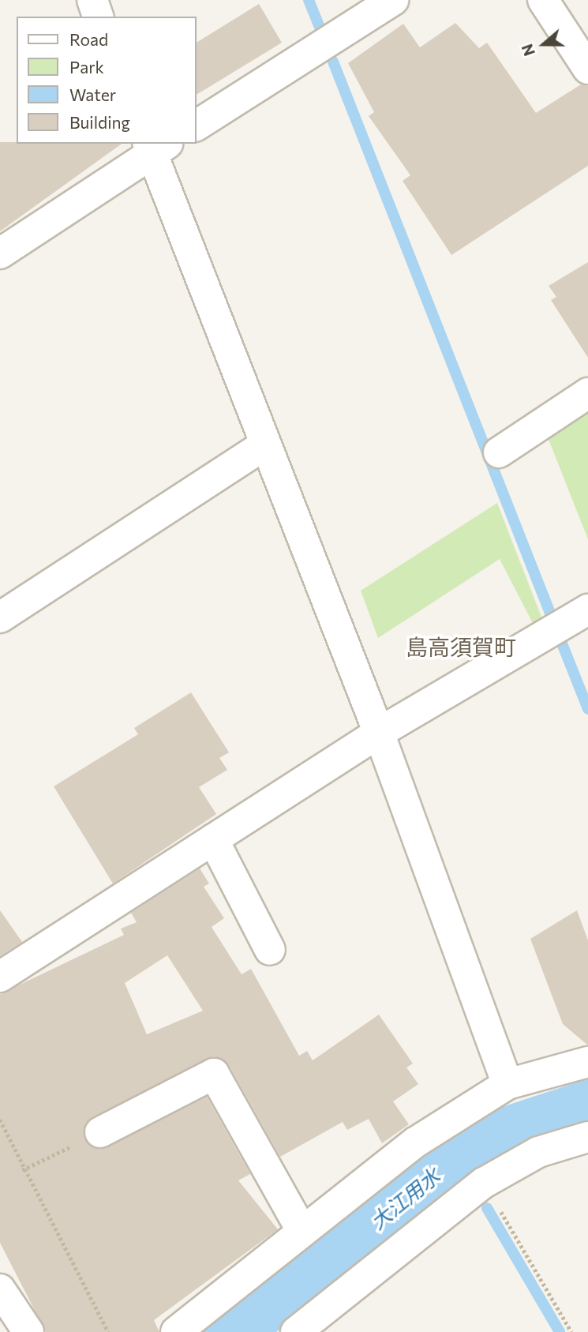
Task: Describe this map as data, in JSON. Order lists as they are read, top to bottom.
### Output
{
  "districts": ["島高須賀町"],
  "water": ["大江用水"],
  "legend": [
    "Road",
    "Park",
    "Water",
    "Building"
  ],
  "north": "left"
}
